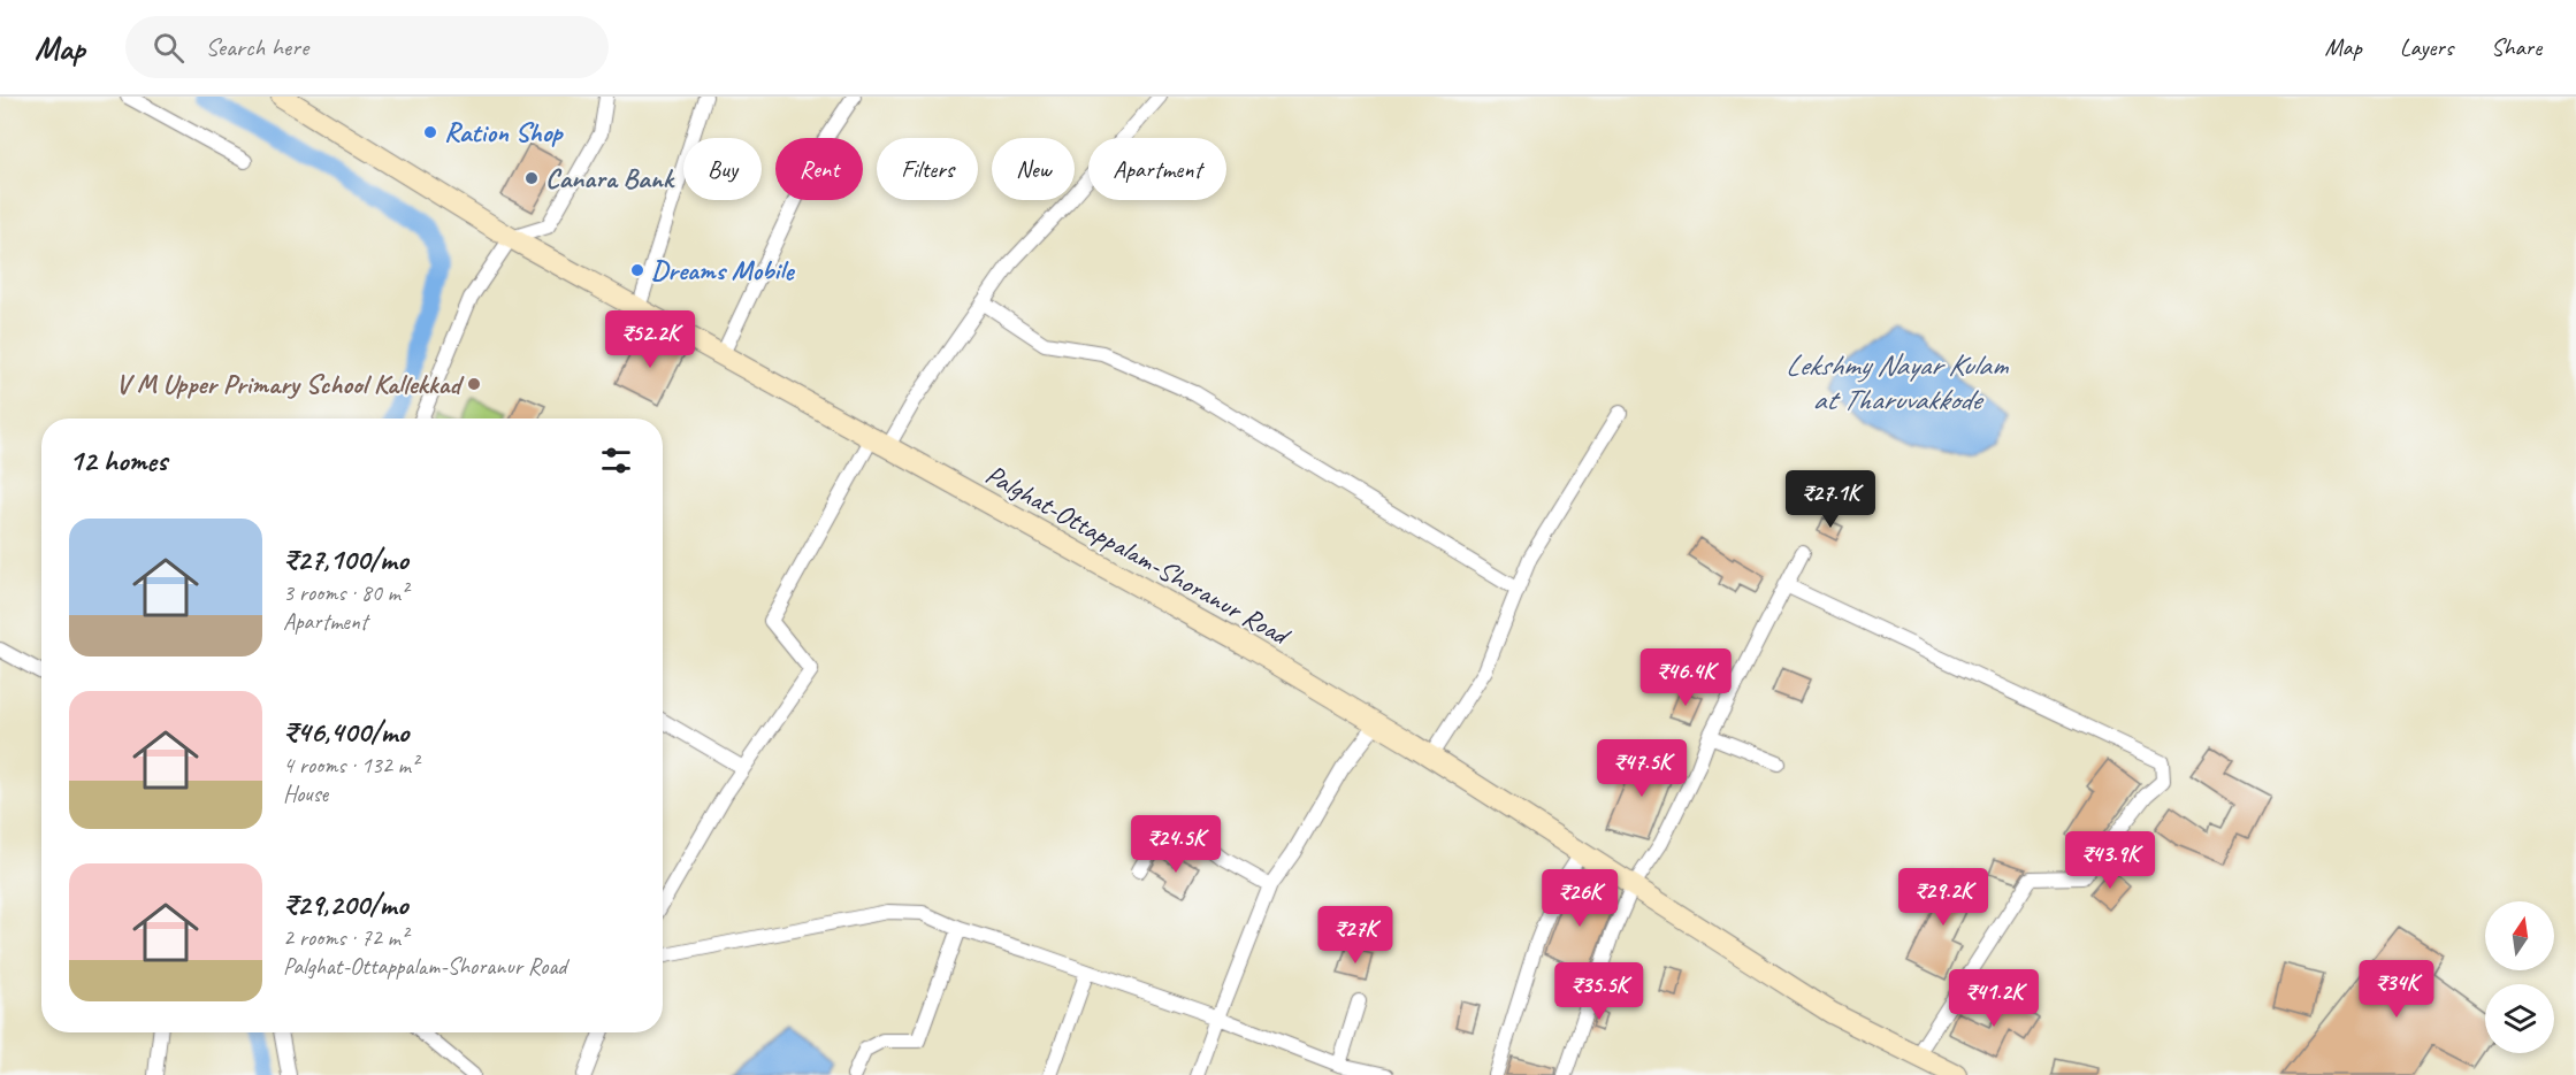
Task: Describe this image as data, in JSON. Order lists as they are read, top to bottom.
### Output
{
  "streets": {
    "main road": ["Palghat-Ottappalam-Shoranur Road"]
  },
  "water": ["Lekshmy Nayar Kulam at Tharuvakkode"],
  "places": [
    "Ration Shop",
    "Canara Bank",
    "Dreams Mobile",
    "V M Upper Primary School Kallekkad"
  ],
  "north": "top",
  "page": {
    "header": "Map",
    "search": "Search here",
    "nav": ["Map", "Layers", "Share"],
    "chip": [
      "Buy",
      "Rent",
      "Filters",
      "New",
      "Apartment"
    ],
    "price": [
      "₹52.2K",
      "₹27.1K",
      "₹46.4K",
      "₹47.5K",
      "₹24.5K",
      "₹43.9K",
      "₹29.2K",
      "₹26K",
      "₹27K",
      "₹34K",
      "₹35.5K",
      "₹41.2K"
    ],
    "heading": "12 homes",
    "list": [
      {
        "name": "₹27,100/mo",
        "note": "3 rooms · 80 m² · Apartment"
      },
      {
        "name": "₹46,400/mo",
        "note": "4 rooms · 132 m² · House"
      },
      {
        "name": "₹29,200/mo",
        "note": "2 rooms · 72 m² · Palghat-Ottappalam-Shoranur Road"
      }
    ]
  }
}
